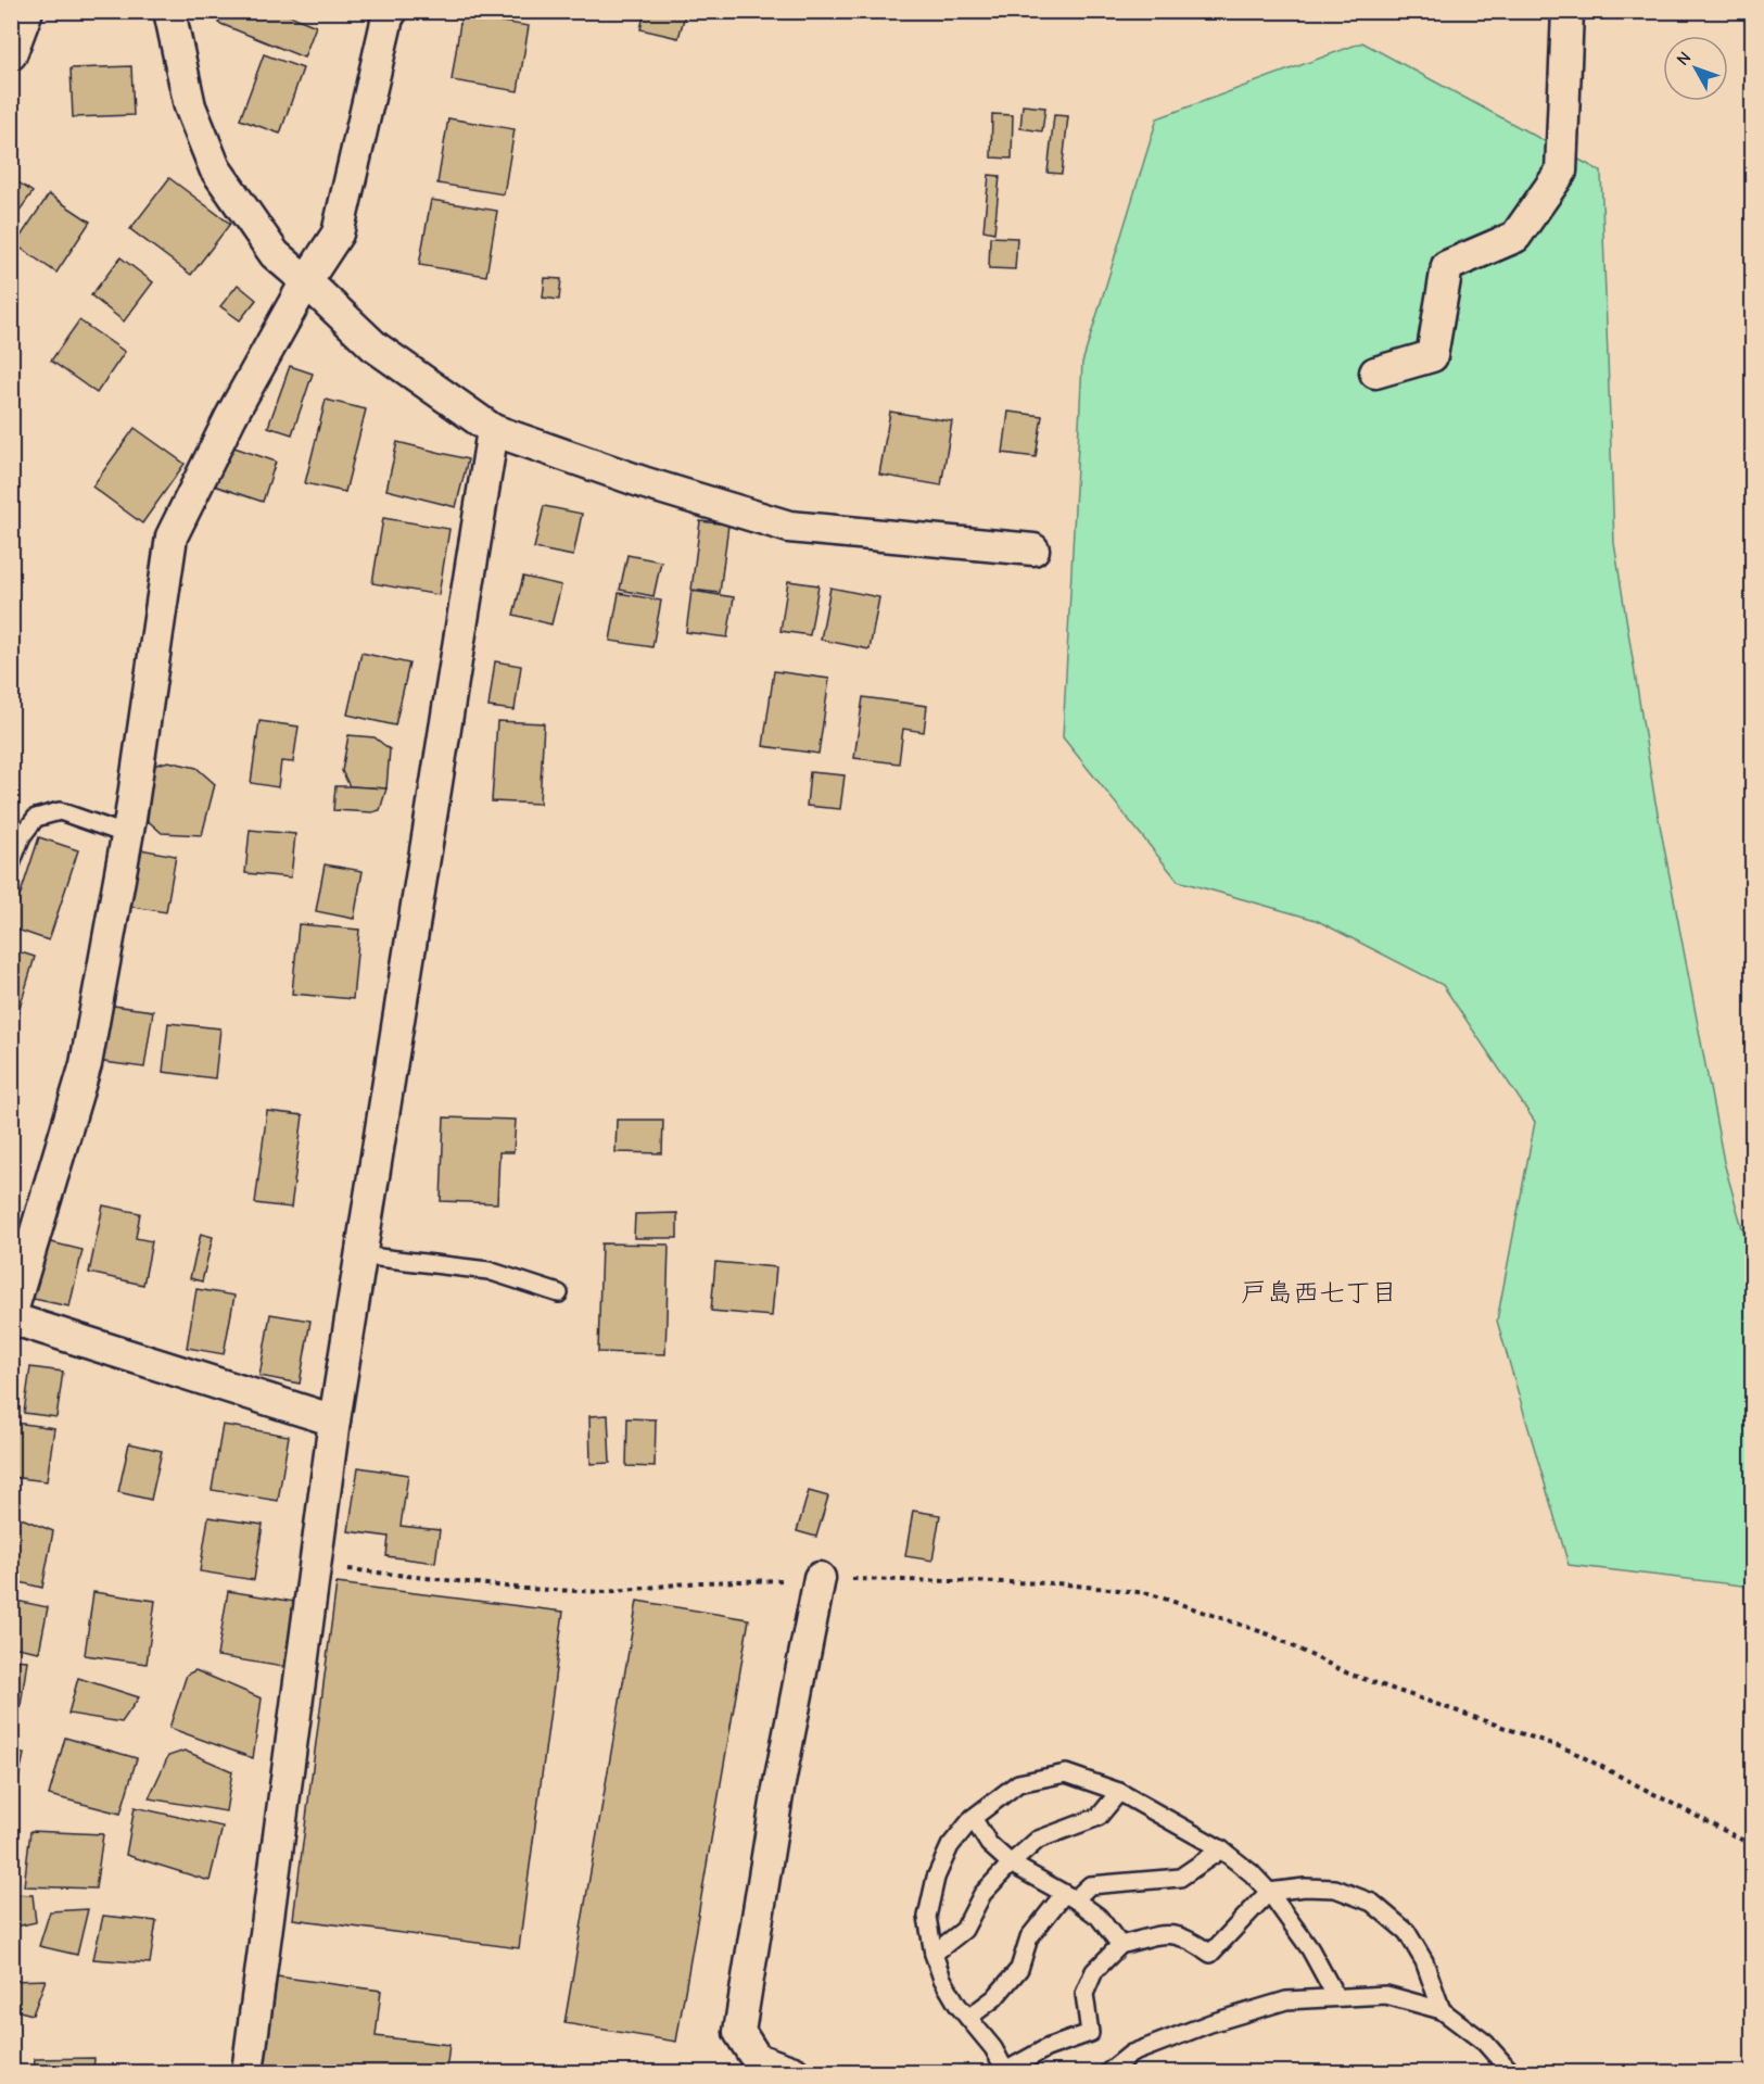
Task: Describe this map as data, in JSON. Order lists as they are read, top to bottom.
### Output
{
  "districts": ["戸島西七丁目"],
  "north": "top left"
}
